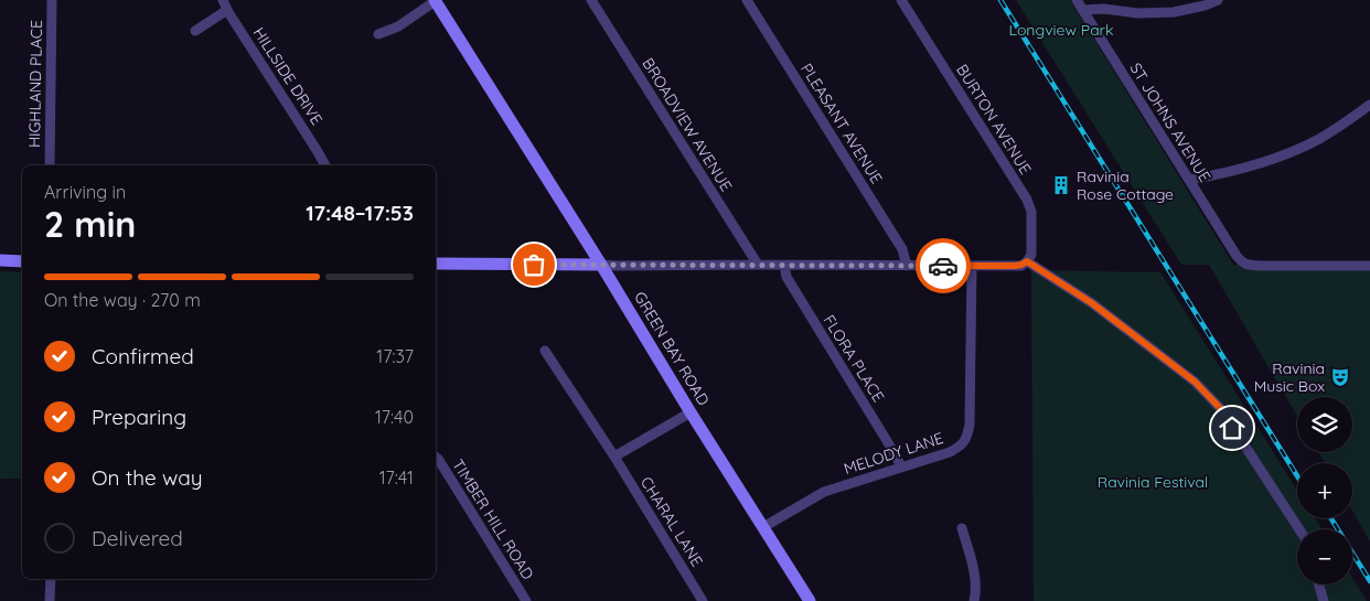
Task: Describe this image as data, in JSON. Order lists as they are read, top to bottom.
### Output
{
  "streets": {
    "main road": ["GREEN BAY ROAD"],
    "street": [
      "HILLSIDE DRIVE",
      "HIGHLAND PLACE",
      "BURTON AVENUE",
      "ST JOHNS AVENUE",
      "PLEASANT AVENUE",
      "BROADVIEW AVENUE",
      "FLORA PLACE",
      "MELODY LANE",
      "TIMBER HILL ROAD",
      "CHARAL LANE"
    ]
  },
  "crossings": [
    ["GREEN BAY ROAD", "MELODY LANE"],
    ["FLORA PLACE", "MELODY LANE"]
  ],
  "parks": ["Longview Park", "Ravinia Festival"],
  "places": {
    "building": ["Ravinia Rose Cottage"],
    "theatre": ["Ravinia Music Box"]
  },
  "page": {
    "heading": ["2 min", "Arriving in", "17:48–17:53"],
    "bar": "On the way · 270 m",
    "list": [
      ["Confirmed", "17:37"],
      ["Preparing", "17:40"],
      ["On the way", "17:41"],
      "Delivered"
    ],
    "map_buttons": ["+", "−"]
  }
}
